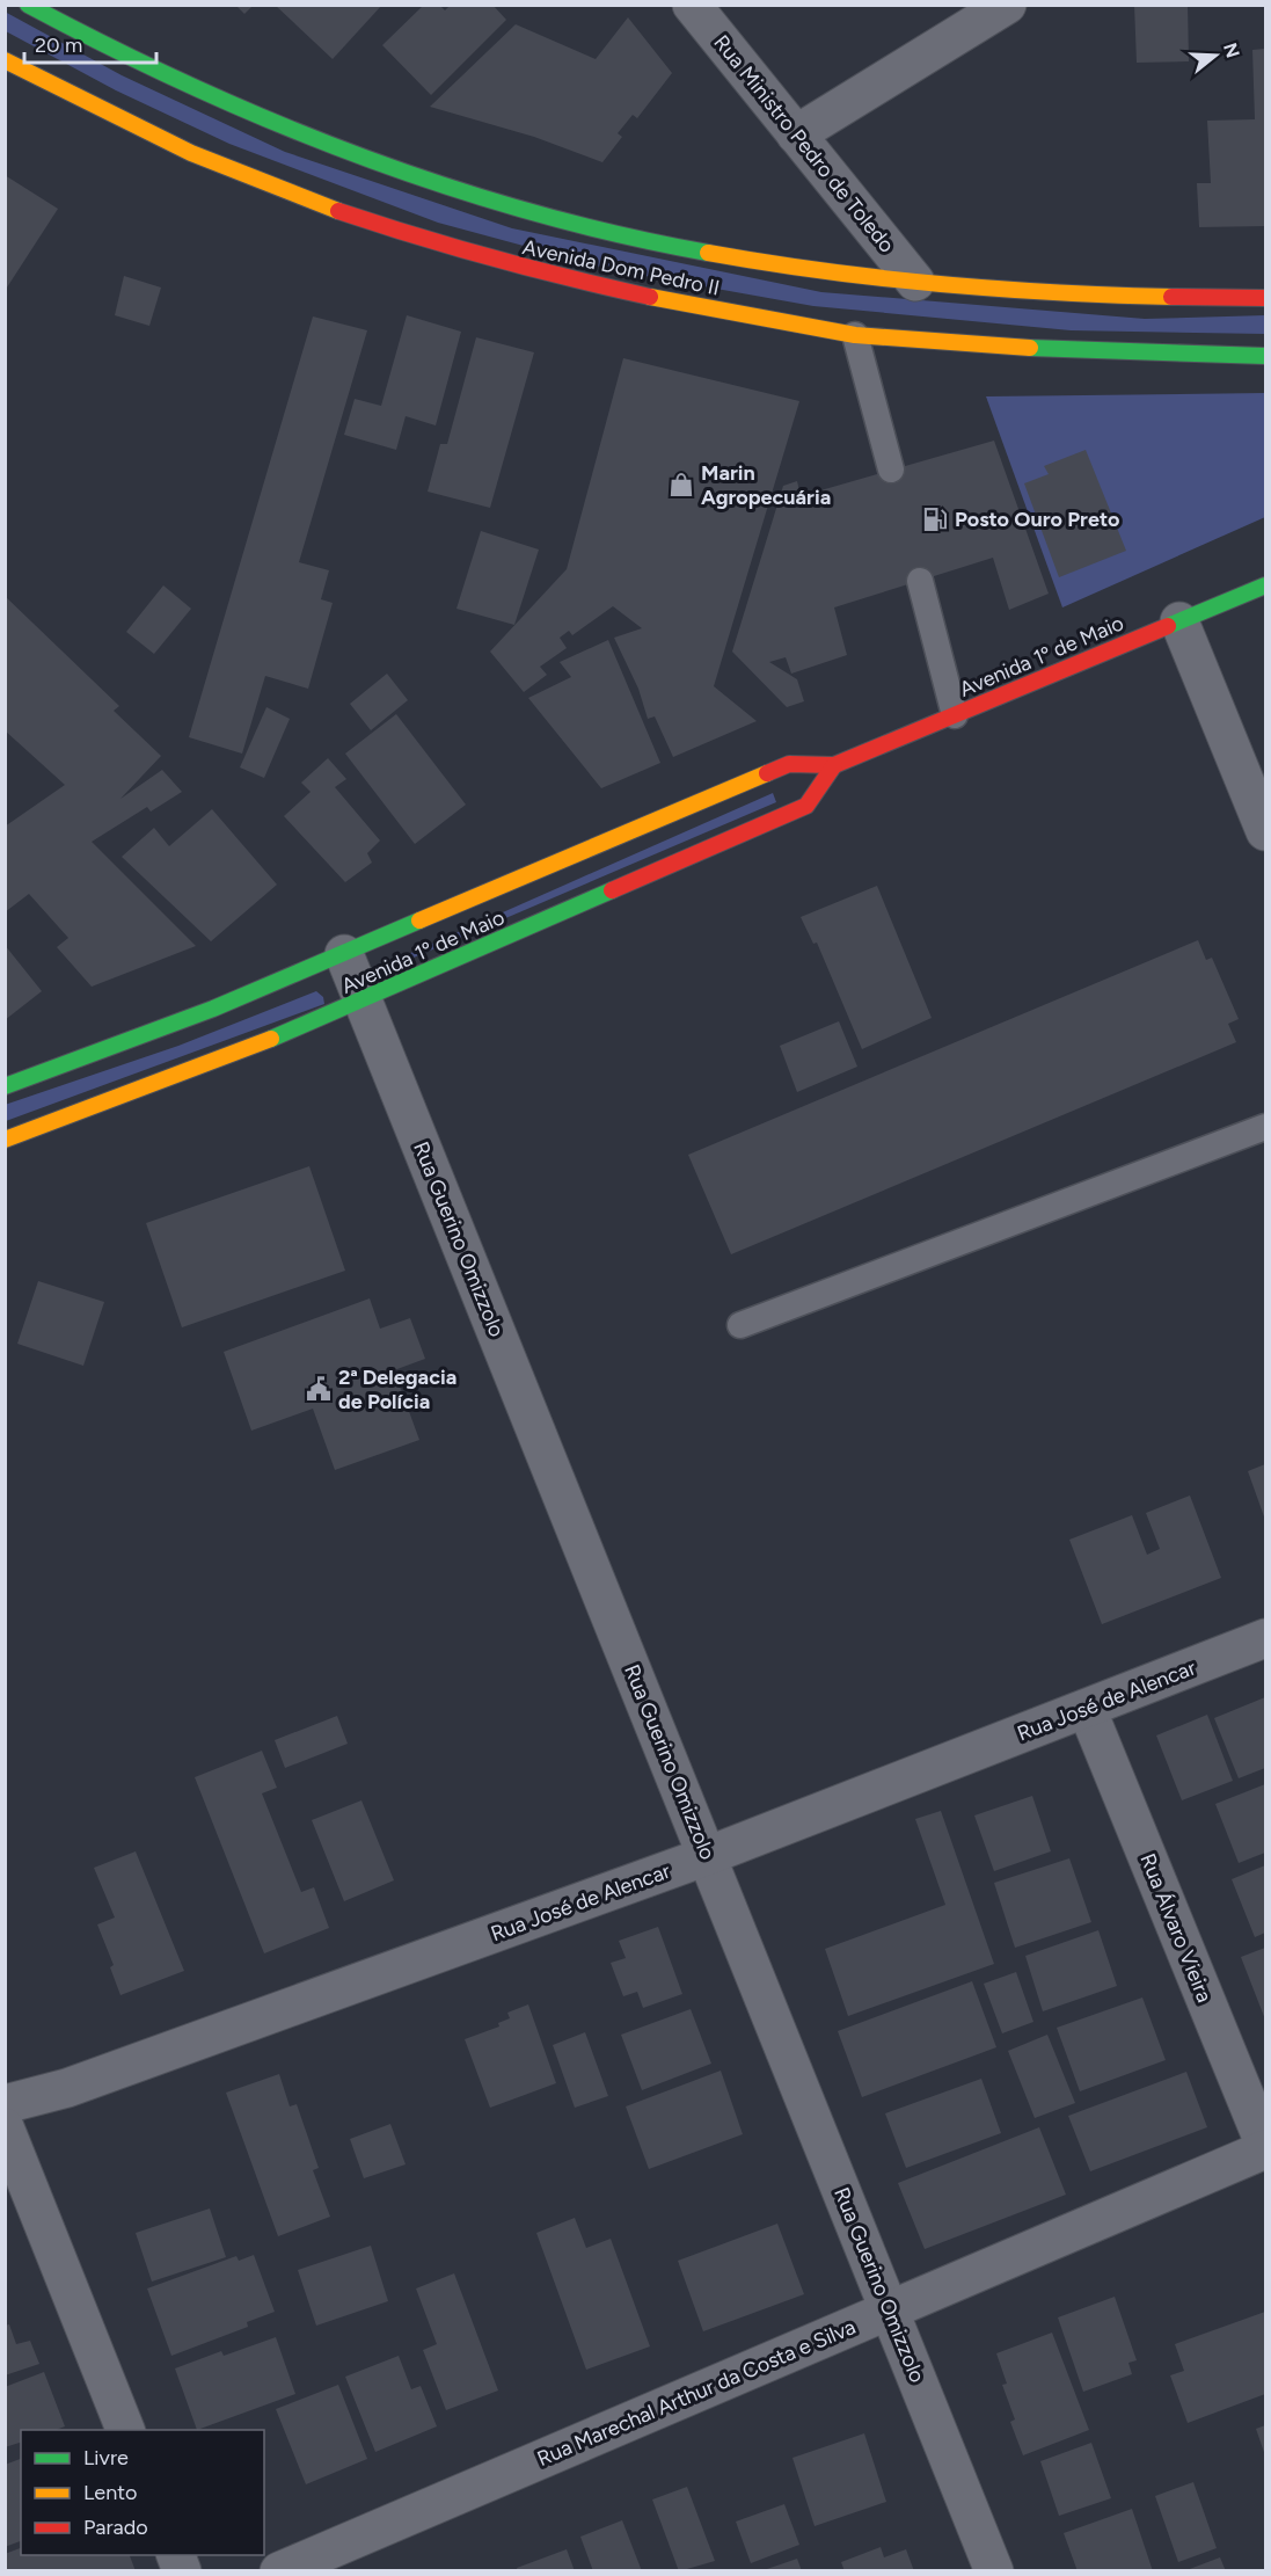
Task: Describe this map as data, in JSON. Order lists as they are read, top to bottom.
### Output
{
  "streets": {
    "main road": ["Avenida Dom Pedro II", "Avenida 1º de Maio"],
    "street": [
      "Rua Ministro Pedro de Toledo",
      "Rua Guerino Omizzolo",
      "Rua José de Alencar",
      "Rua Álvaro Vieira",
      "Rua Marechal Arthur da Costa e Silva"
    ]
  },
  "crossings": [
    ["Rua Ministro Pedro de Toledo", "Avenida Dom Pedro II"],
    ["Avenida 1º de Maio", "Rua Guerino Omizzolo"],
    ["Rua Guerino Omizzolo", "Rua José de Alencar"],
    ["Rua Guerino Omizzolo", "Rua Marechal Arthur da Costa e Silva"],
    ["Rua José de Alencar", "Rua Álvaro Vieira"],
    ["Rua Álvaro Vieira", "Rua Marechal Arthur da Costa e Silva"]
  ],
  "places": {
    "shop": ["Marin Agropecuária"],
    "fuel station": ["Posto Ouro Preto"],
    "public building": ["2ª Delegacia de Polícia"]
  },
  "legend": ["Livre", "Lento", "Parado"],
  "scale_bar": "20 m",
  "north": "right"
}
